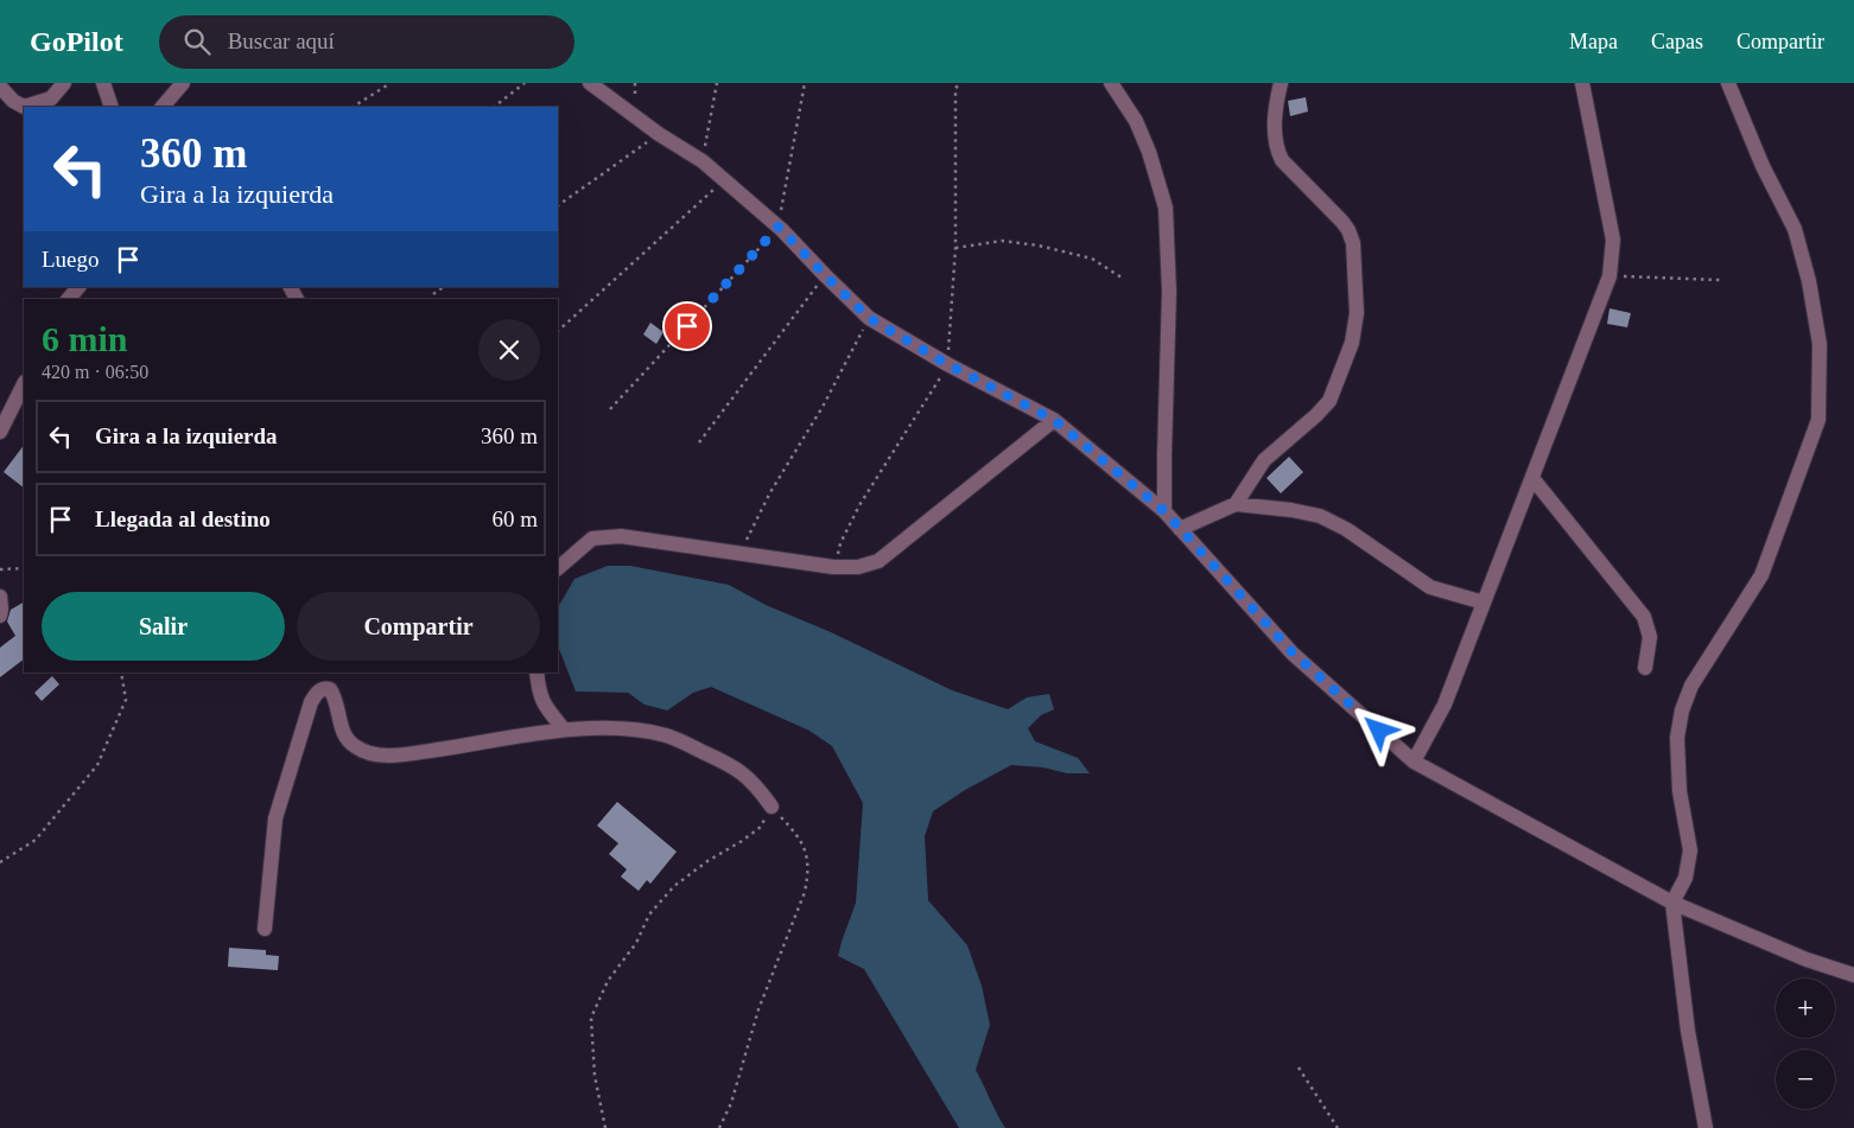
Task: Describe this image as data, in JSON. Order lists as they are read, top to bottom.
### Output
{
  "page": {
    "header": "GoPilot",
    "search": "Buscar aquí",
    "nav": ["Mapa", "Capas", "Compartir"],
    "turn": ["360 m", "Gira a la izquierda"],
    "then": "Luego",
    "heading": ["6 min", "420 m · 06:50"],
    "list": [
      {
        "name": "Gira a la izquierda",
        "value": "360 m"
      },
      {
        "name": "Llegada al destino",
        "value": "60 m"
      }
    ],
    "buttons": ["Salir", "Compartir"],
    "map_buttons": ["+", "−"]
  }
}
